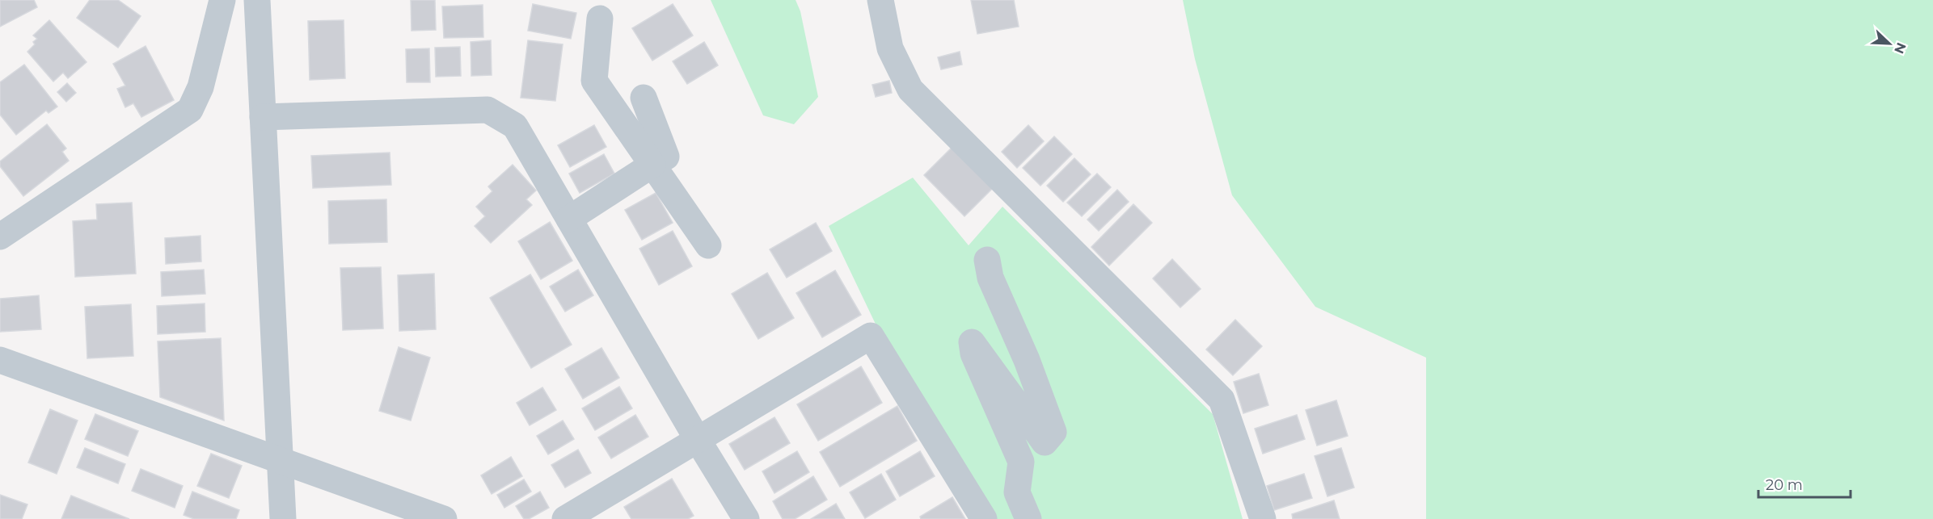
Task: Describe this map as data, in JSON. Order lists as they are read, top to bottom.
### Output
{
  "scale_bar": "20 m",
  "north": "bottom right"
}
